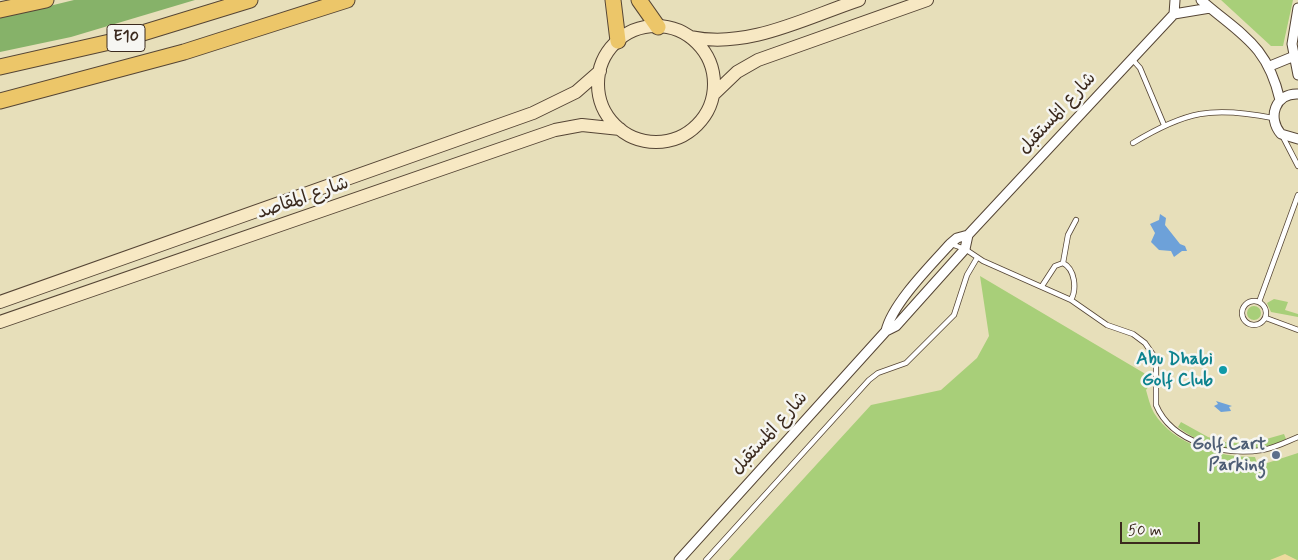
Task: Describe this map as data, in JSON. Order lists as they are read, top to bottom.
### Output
{
  "streets": {
    "highway": ["E10"],
    "street": ["شارع المُستقبل", "شارع المقاصد"]
  },
  "places": ["Abu Dhabi Golf Club", "Golf Cart Parking"],
  "scale_bar": "50 m"
}
